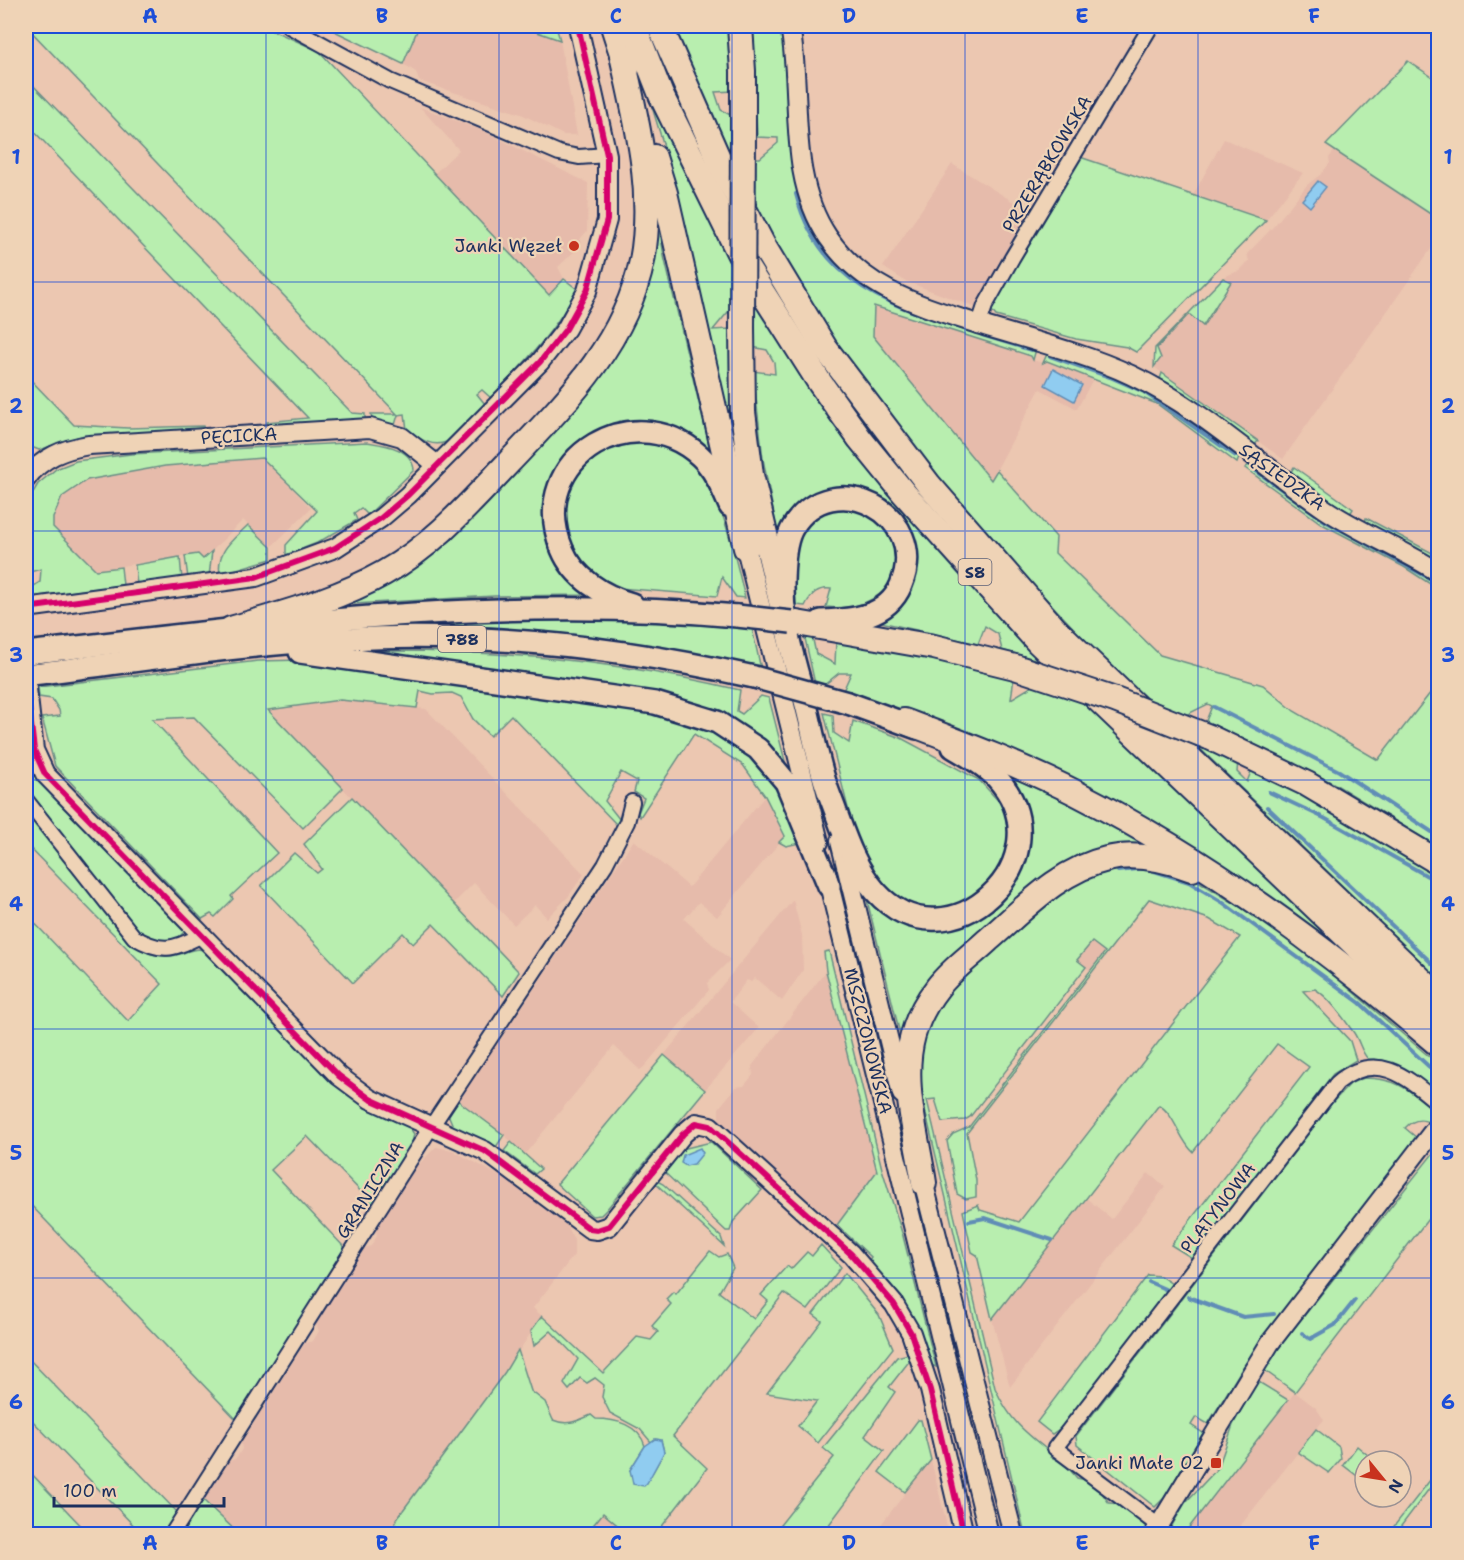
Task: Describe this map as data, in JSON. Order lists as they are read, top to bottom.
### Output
{
  "streets": {
    "highway": ["S8"],
    "main road": ["788"],
    "street": [
      "PRZERĄBKOWSKA",
      "PĘCICKA",
      "SĄSIEDZKA",
      "MSZCZONOWSKA",
      "GRANICZNA",
      "PLATYNOWA"
    ]
  },
  "crossings": [
    ["PRZERĄBKOWSKA", "SĄSIEDZKA"]
  ],
  "places": {
    "other": ["Janki Węzeł"],
    "transit": ["Janki Małe 02"]
  },
  "scale_bar": "100 m",
  "north": "bottom right",
  "grid": {
    "columns": [
      "A",
      "B",
      "C",
      "D",
      "E",
      "F"
    ],
    "rows": [
      "1",
      "2",
      "3",
      "4",
      "5",
      "6"
    ]
  }
}
